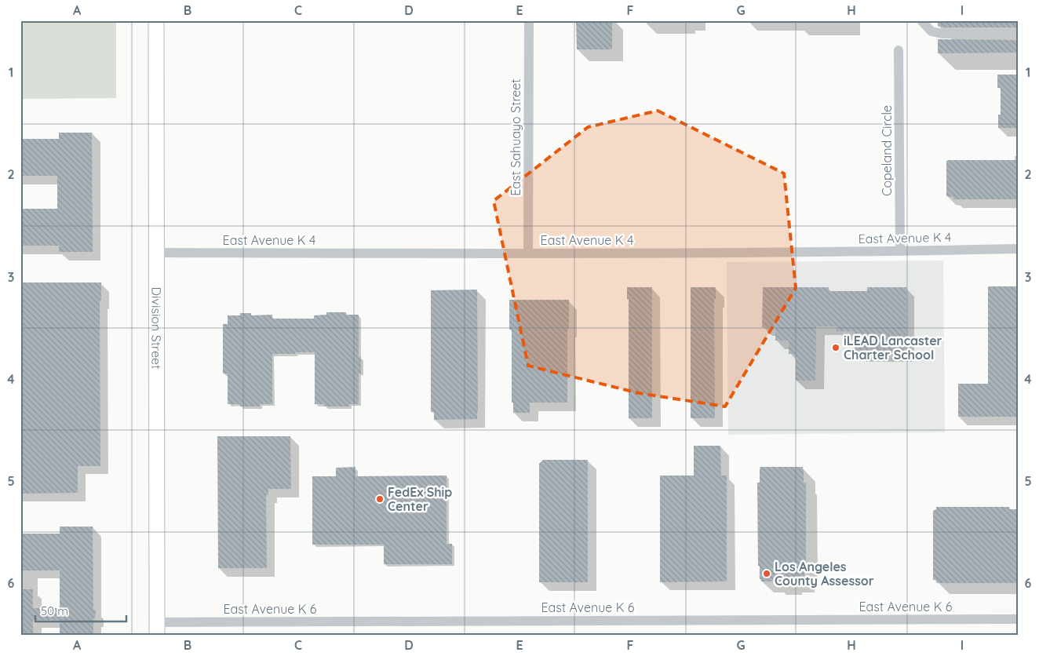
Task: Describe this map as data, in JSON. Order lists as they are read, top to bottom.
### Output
{
  "streets": {
    "main road": ["Division Street"],
    "street": [
      "East Sahuayo Street",
      "Copeland Circle",
      "East Avenue K 4",
      "East Avenue K 6"
    ]
  },
  "crossings": [
    ["East Sahuayo Street", "East Avenue K 4"],
    ["Copeland Circle", "East Avenue K 4"],
    ["East Avenue K 4", "Division Street"],
    ["Division Street", "East Avenue K 6"]
  ],
  "places": ["iLEAD Lancaster Charter School", "FedEx Ship Center", "Los Angeles County Assessor"],
  "scale_bar": "50 m",
  "grid": {
    "columns": [
      "A",
      "B",
      "C",
      "D",
      "E",
      "F",
      "G",
      "H",
      "I"
    ],
    "rows": [
      "1",
      "2",
      "3",
      "4",
      "5",
      "6"
    ]
  }
}
